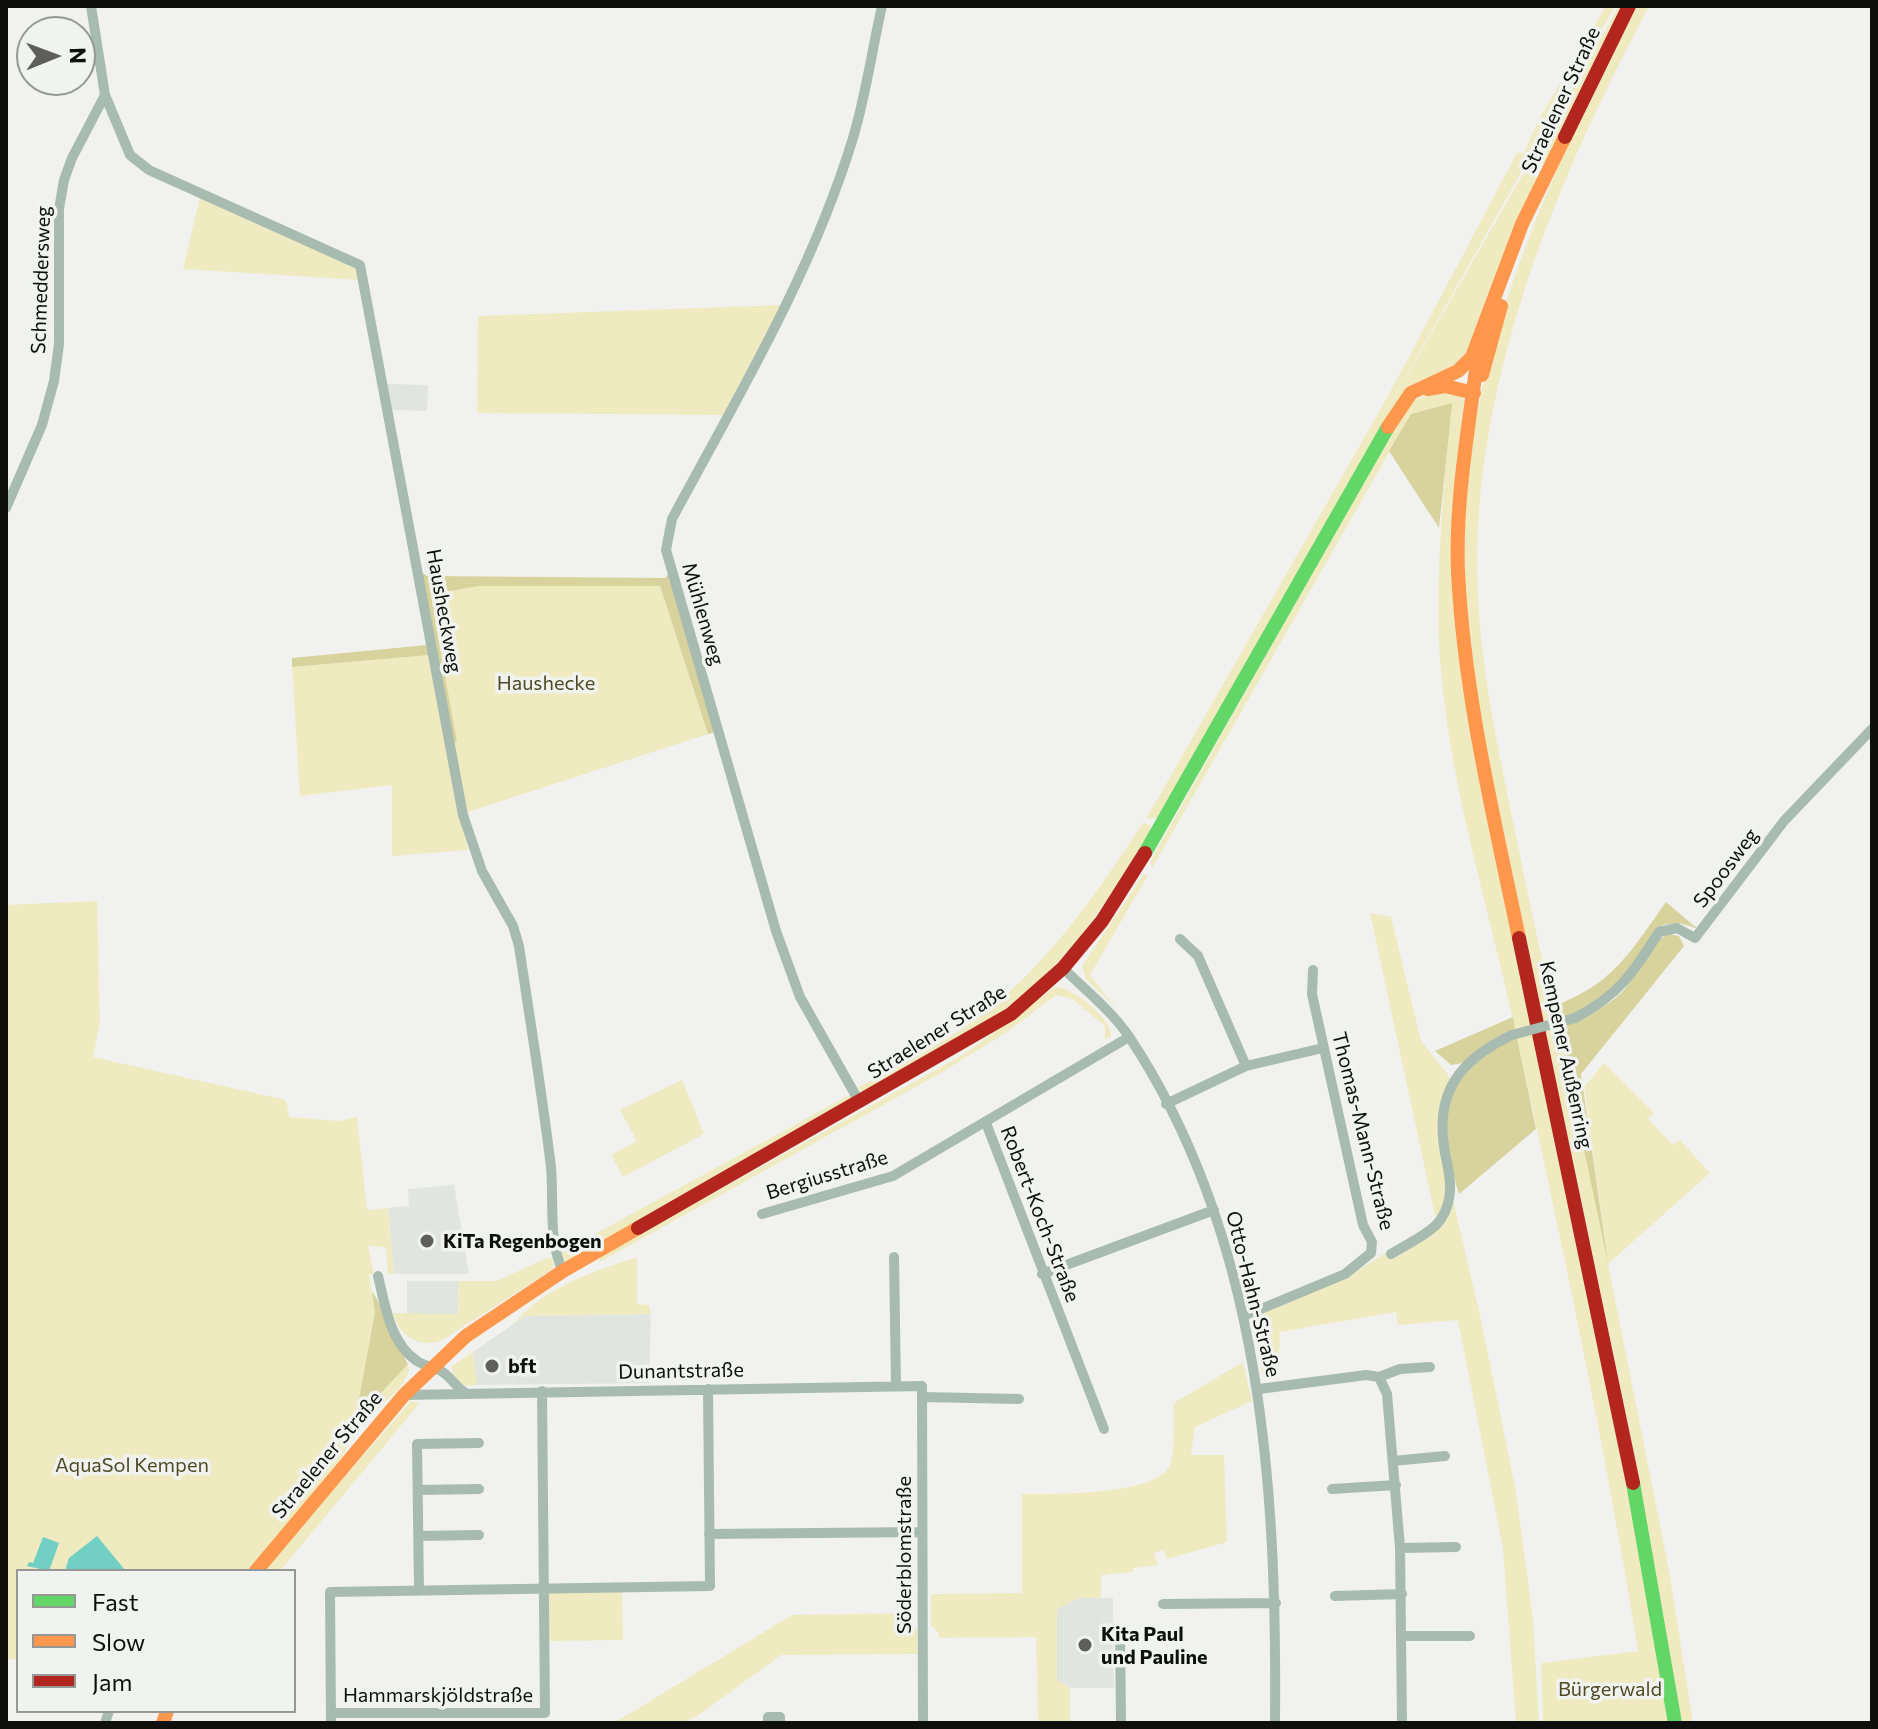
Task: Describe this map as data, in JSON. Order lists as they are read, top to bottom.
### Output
{
  "streets": {
    "street": [
      "Straelener Straße",
      "Schmeddersweg",
      "Hausheckweg",
      "Mühlenweg",
      "Spoosweg",
      "Kempener Außenring",
      "Thomas-Mann-Straße",
      "Bergiusstraße",
      "Robert-Koch-Straße",
      "Otto-Hahn-Straße",
      "Dunantstraße",
      "Söderblomstraße",
      "Hammarskjöldstraße"
    ]
  },
  "crossings": [
    ["Straelener Straße", "Hausheckweg"],
    ["Straelener Straße", "Mühlenweg"],
    ["Straelener Straße", "Kempener Außenring"],
    ["Straelener Straße", "Otto-Hahn-Straße"],
    ["Straelener Straße", "Dunantstraße"],
    ["Schmeddersweg", "Hausheckweg"],
    ["Thomas-Mann-Straße", "Otto-Hahn-Straße"],
    ["Bergiusstraße", "Robert-Koch-Straße"],
    ["Robert-Koch-Straße", "Otto-Hahn-Straße"],
    ["Dunantstraße", "Söderblomstraße"]
  ],
  "parks": ["Haushecke", "AquaSol Kempen", "Bürgerwald"],
  "places": ["KiTa Regenbogen", "bft", "Kita Paul und Pauline"],
  "legend": ["Fast", "Slow", "Jam"],
  "north": "right"
}
